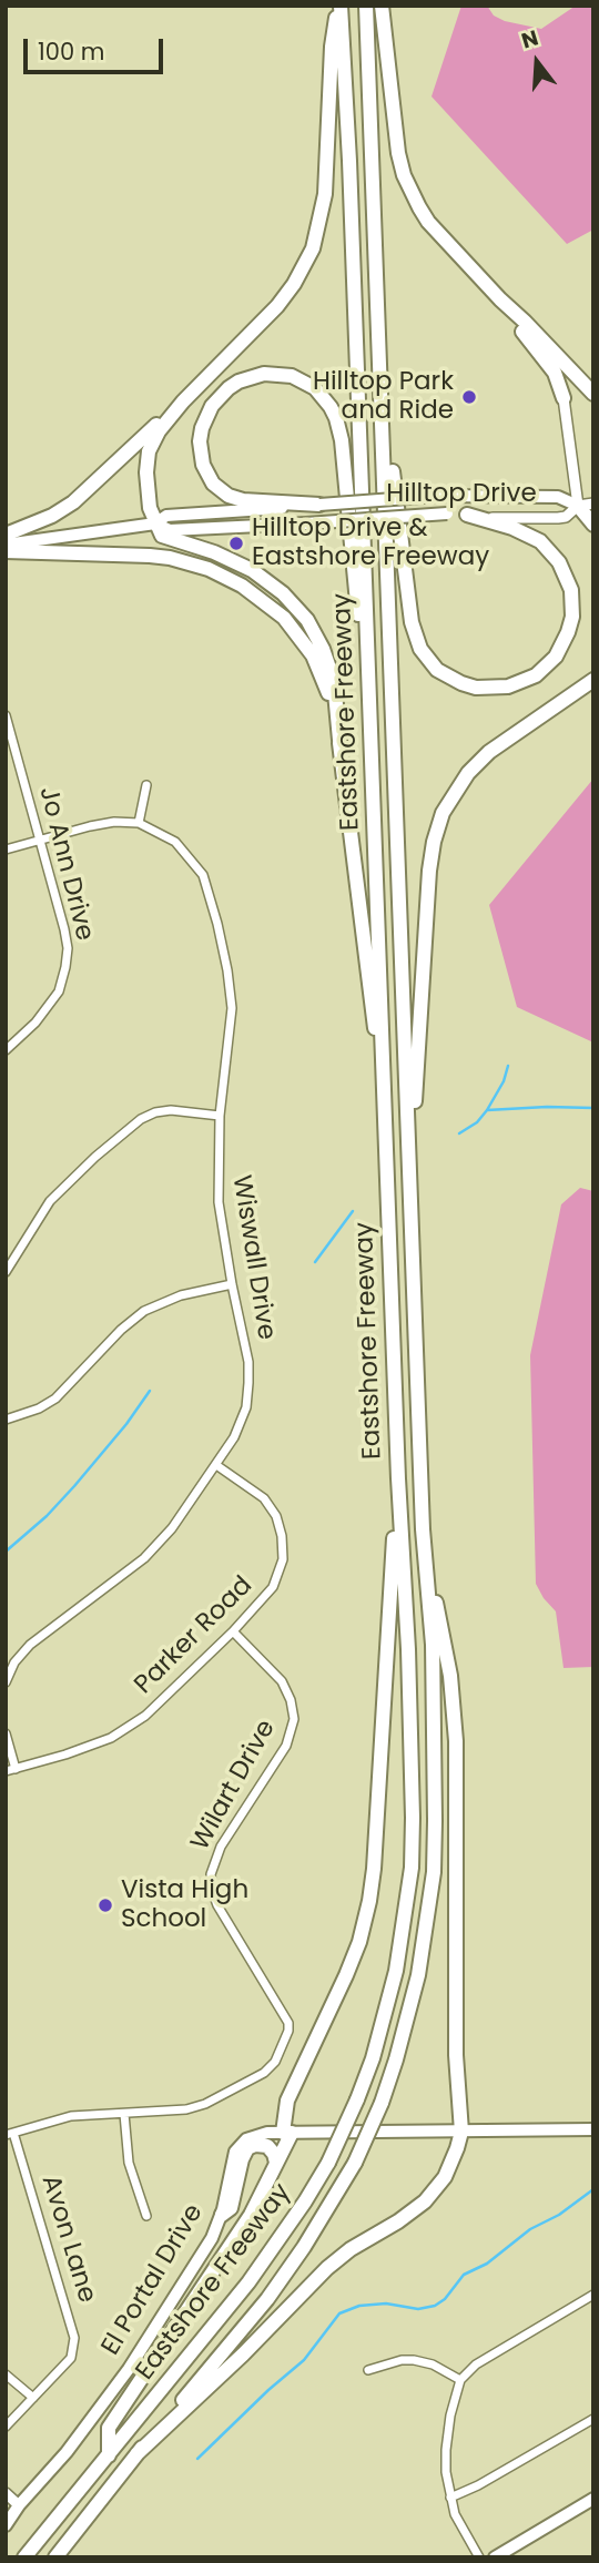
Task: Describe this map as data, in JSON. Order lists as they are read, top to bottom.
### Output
{
  "streets": {
    "highway": ["Eastshore Freeway"],
    "main road": ["Hilltop Drive", "El Portal Drive"],
    "street": [
      "Jo Ann Drive",
      "Wiswall Drive",
      "Parker Road",
      "Wilart Drive",
      "Avon Lane"
    ]
  },
  "crossings": [
    ["Jo Ann Drive", "Wiswall Drive"],
    ["Wiswall Drive", "Parker Road"],
    ["Parker Road", "Wilart Drive"]
  ],
  "places": ["Hilltop Park and Ride", "Hilltop Drive & Eastshore Freeway", "Vista High School"],
  "scale_bar": "100 m",
  "north": "top"
}
